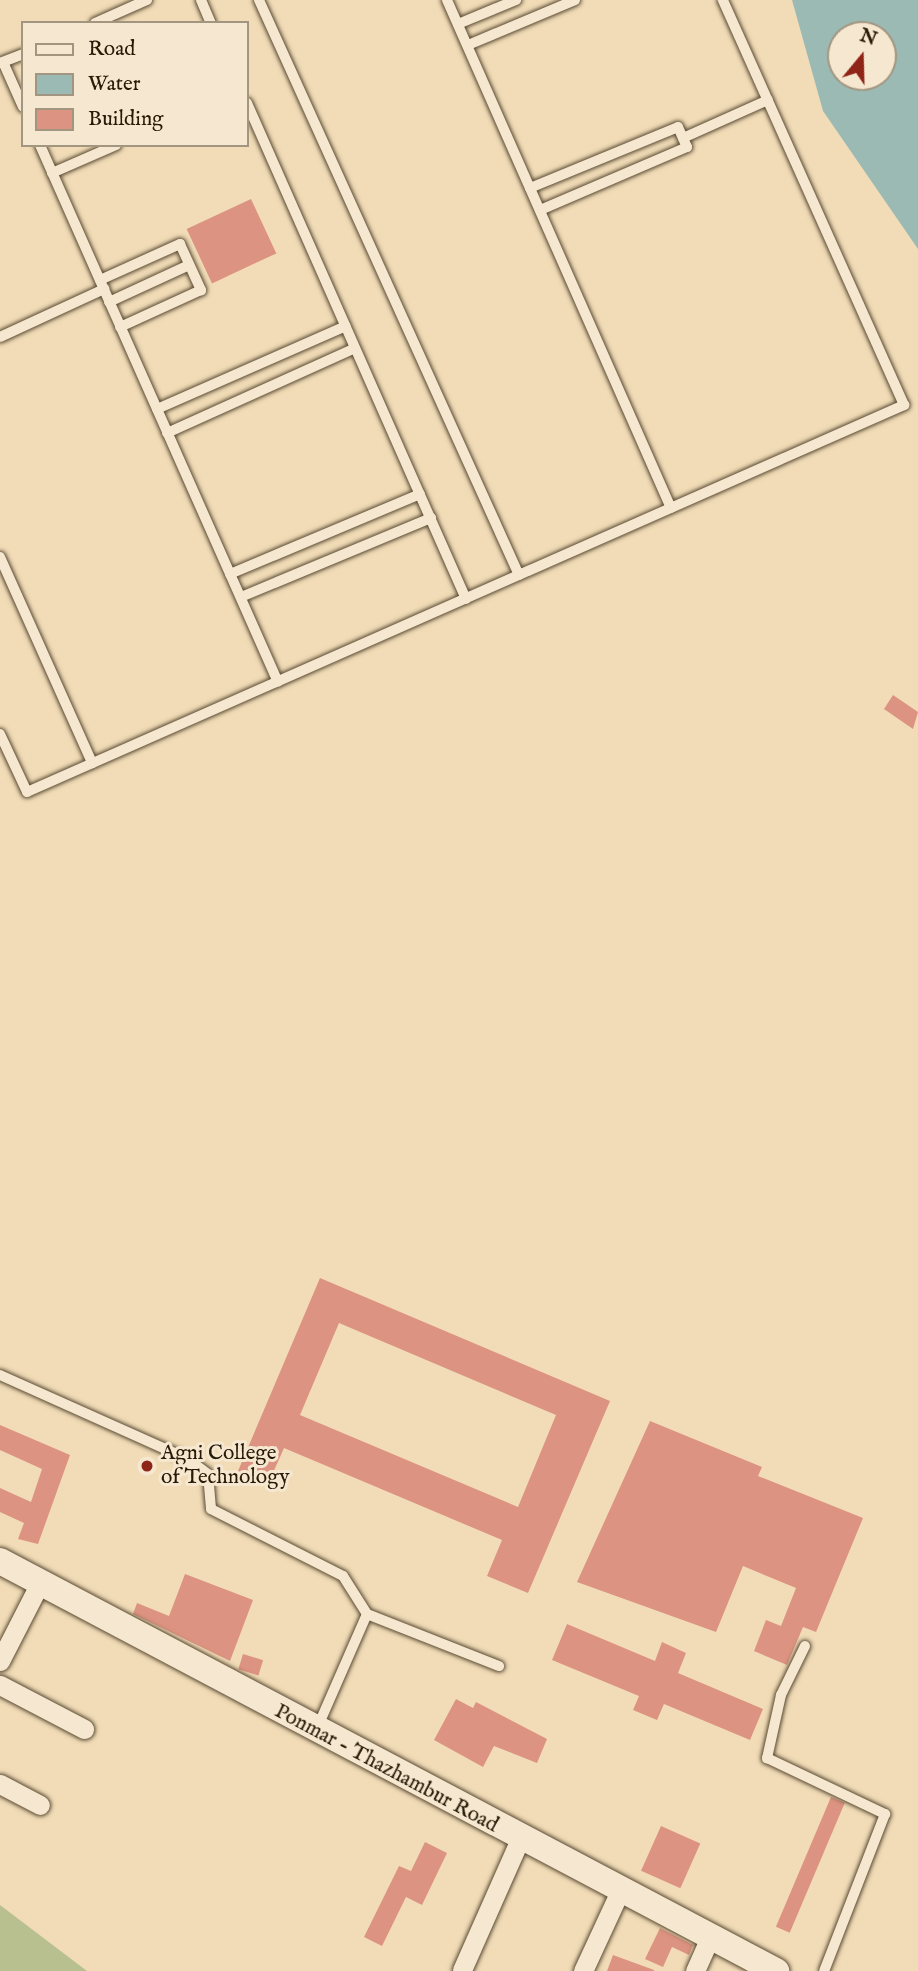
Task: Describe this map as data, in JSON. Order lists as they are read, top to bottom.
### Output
{
  "streets": {
    "street": ["Ponmar - Thazhambur Road"]
  },
  "places": ["Agni College of Technology"],
  "legend": ["Road", "Water", "Building"],
  "north": "top"
}
